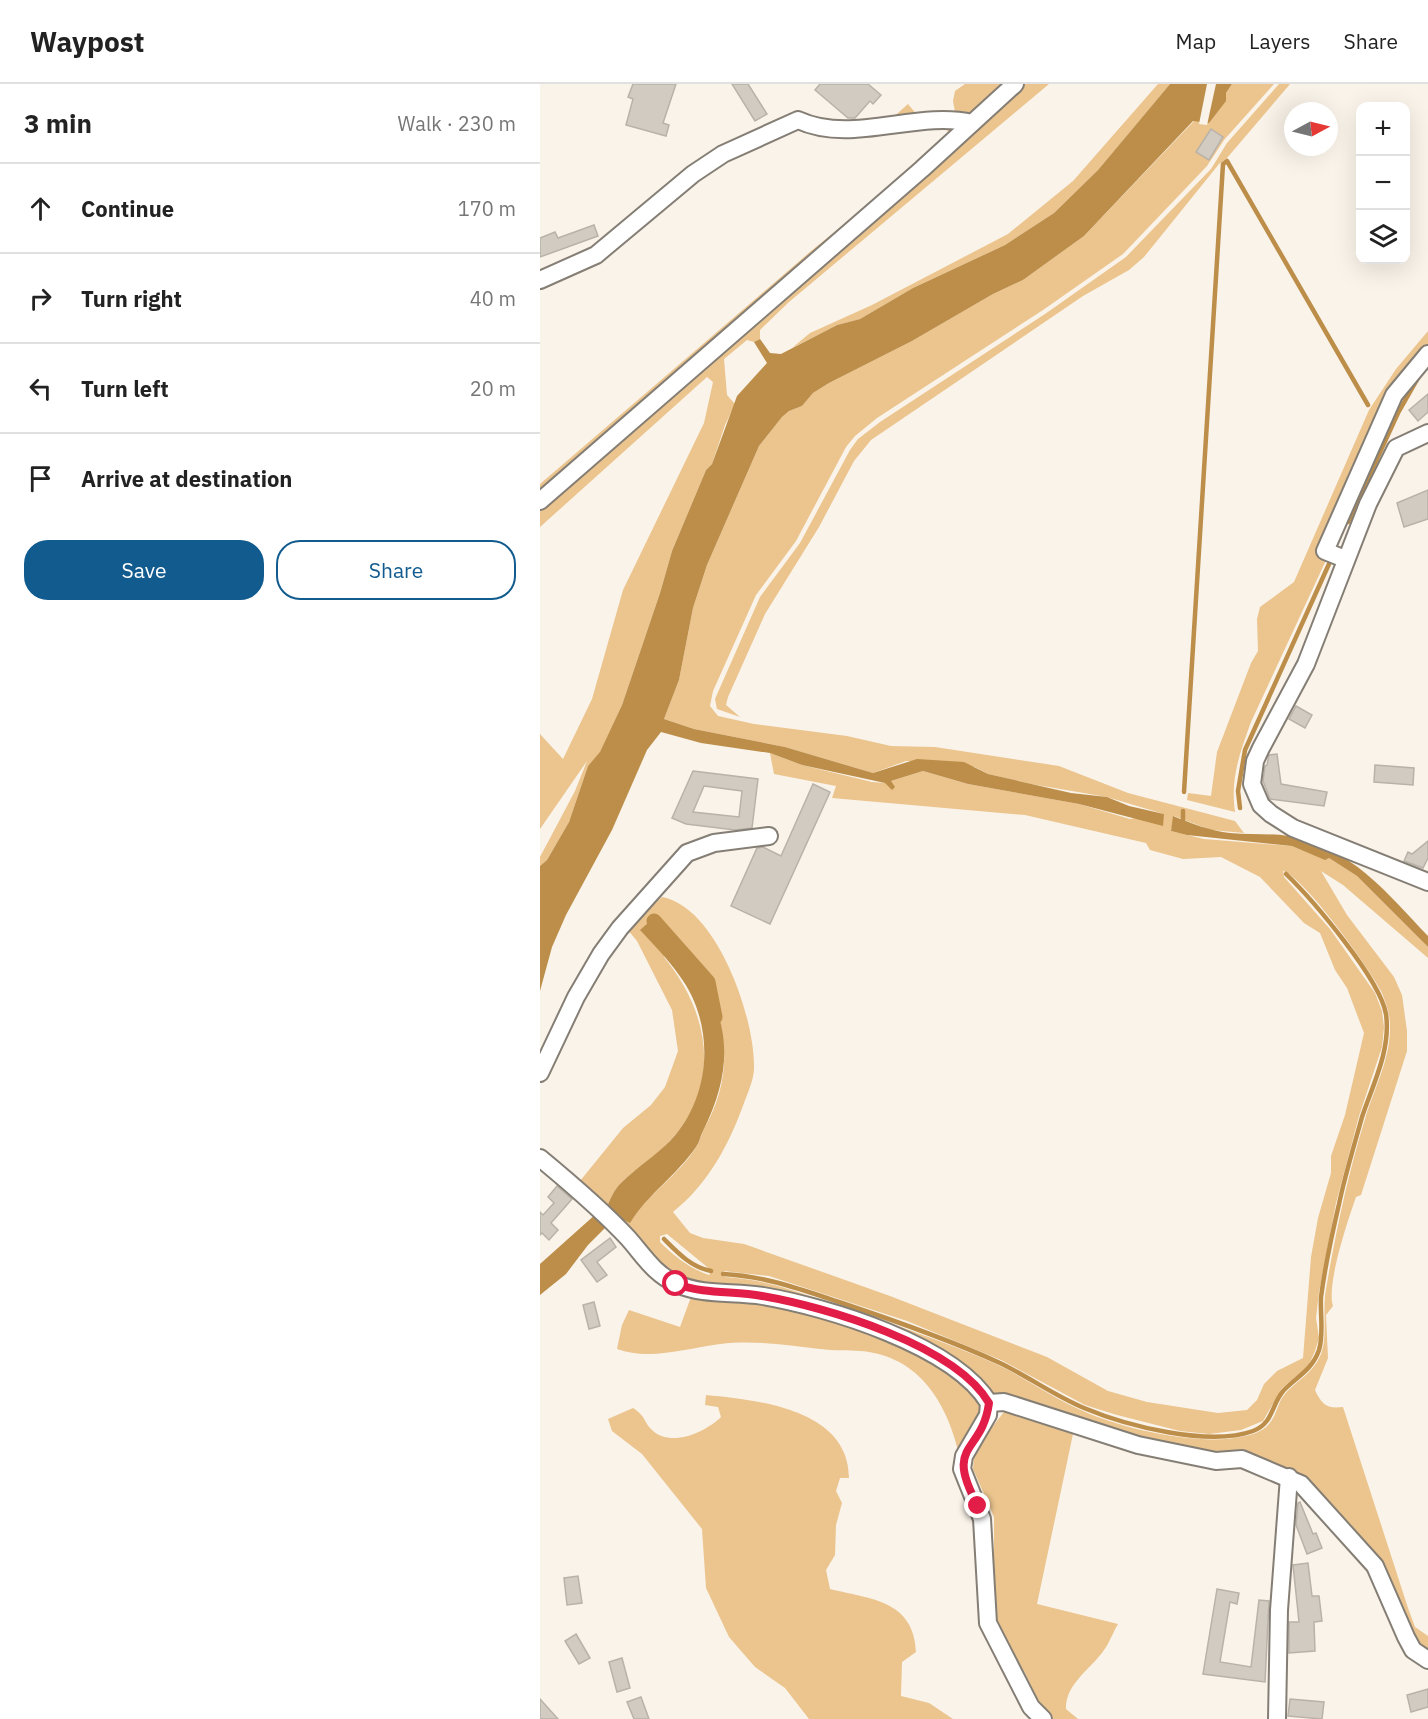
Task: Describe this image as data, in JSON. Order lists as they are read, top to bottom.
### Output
{
  "north": "right",
  "page": {
    "header": "Waypost",
    "nav": ["Map", "Layers", "Share"],
    "heading": ["3 min", "Walk · 230 m"],
    "map_buttons": ["+", "−"],
    "list": [
      ["Continue", "170 m"],
      ["Turn right", "40 m"],
      ["Turn left", "20 m"],
      "Arrive at destination"
    ],
    "buttons": ["Save", "Share"]
  }
}
